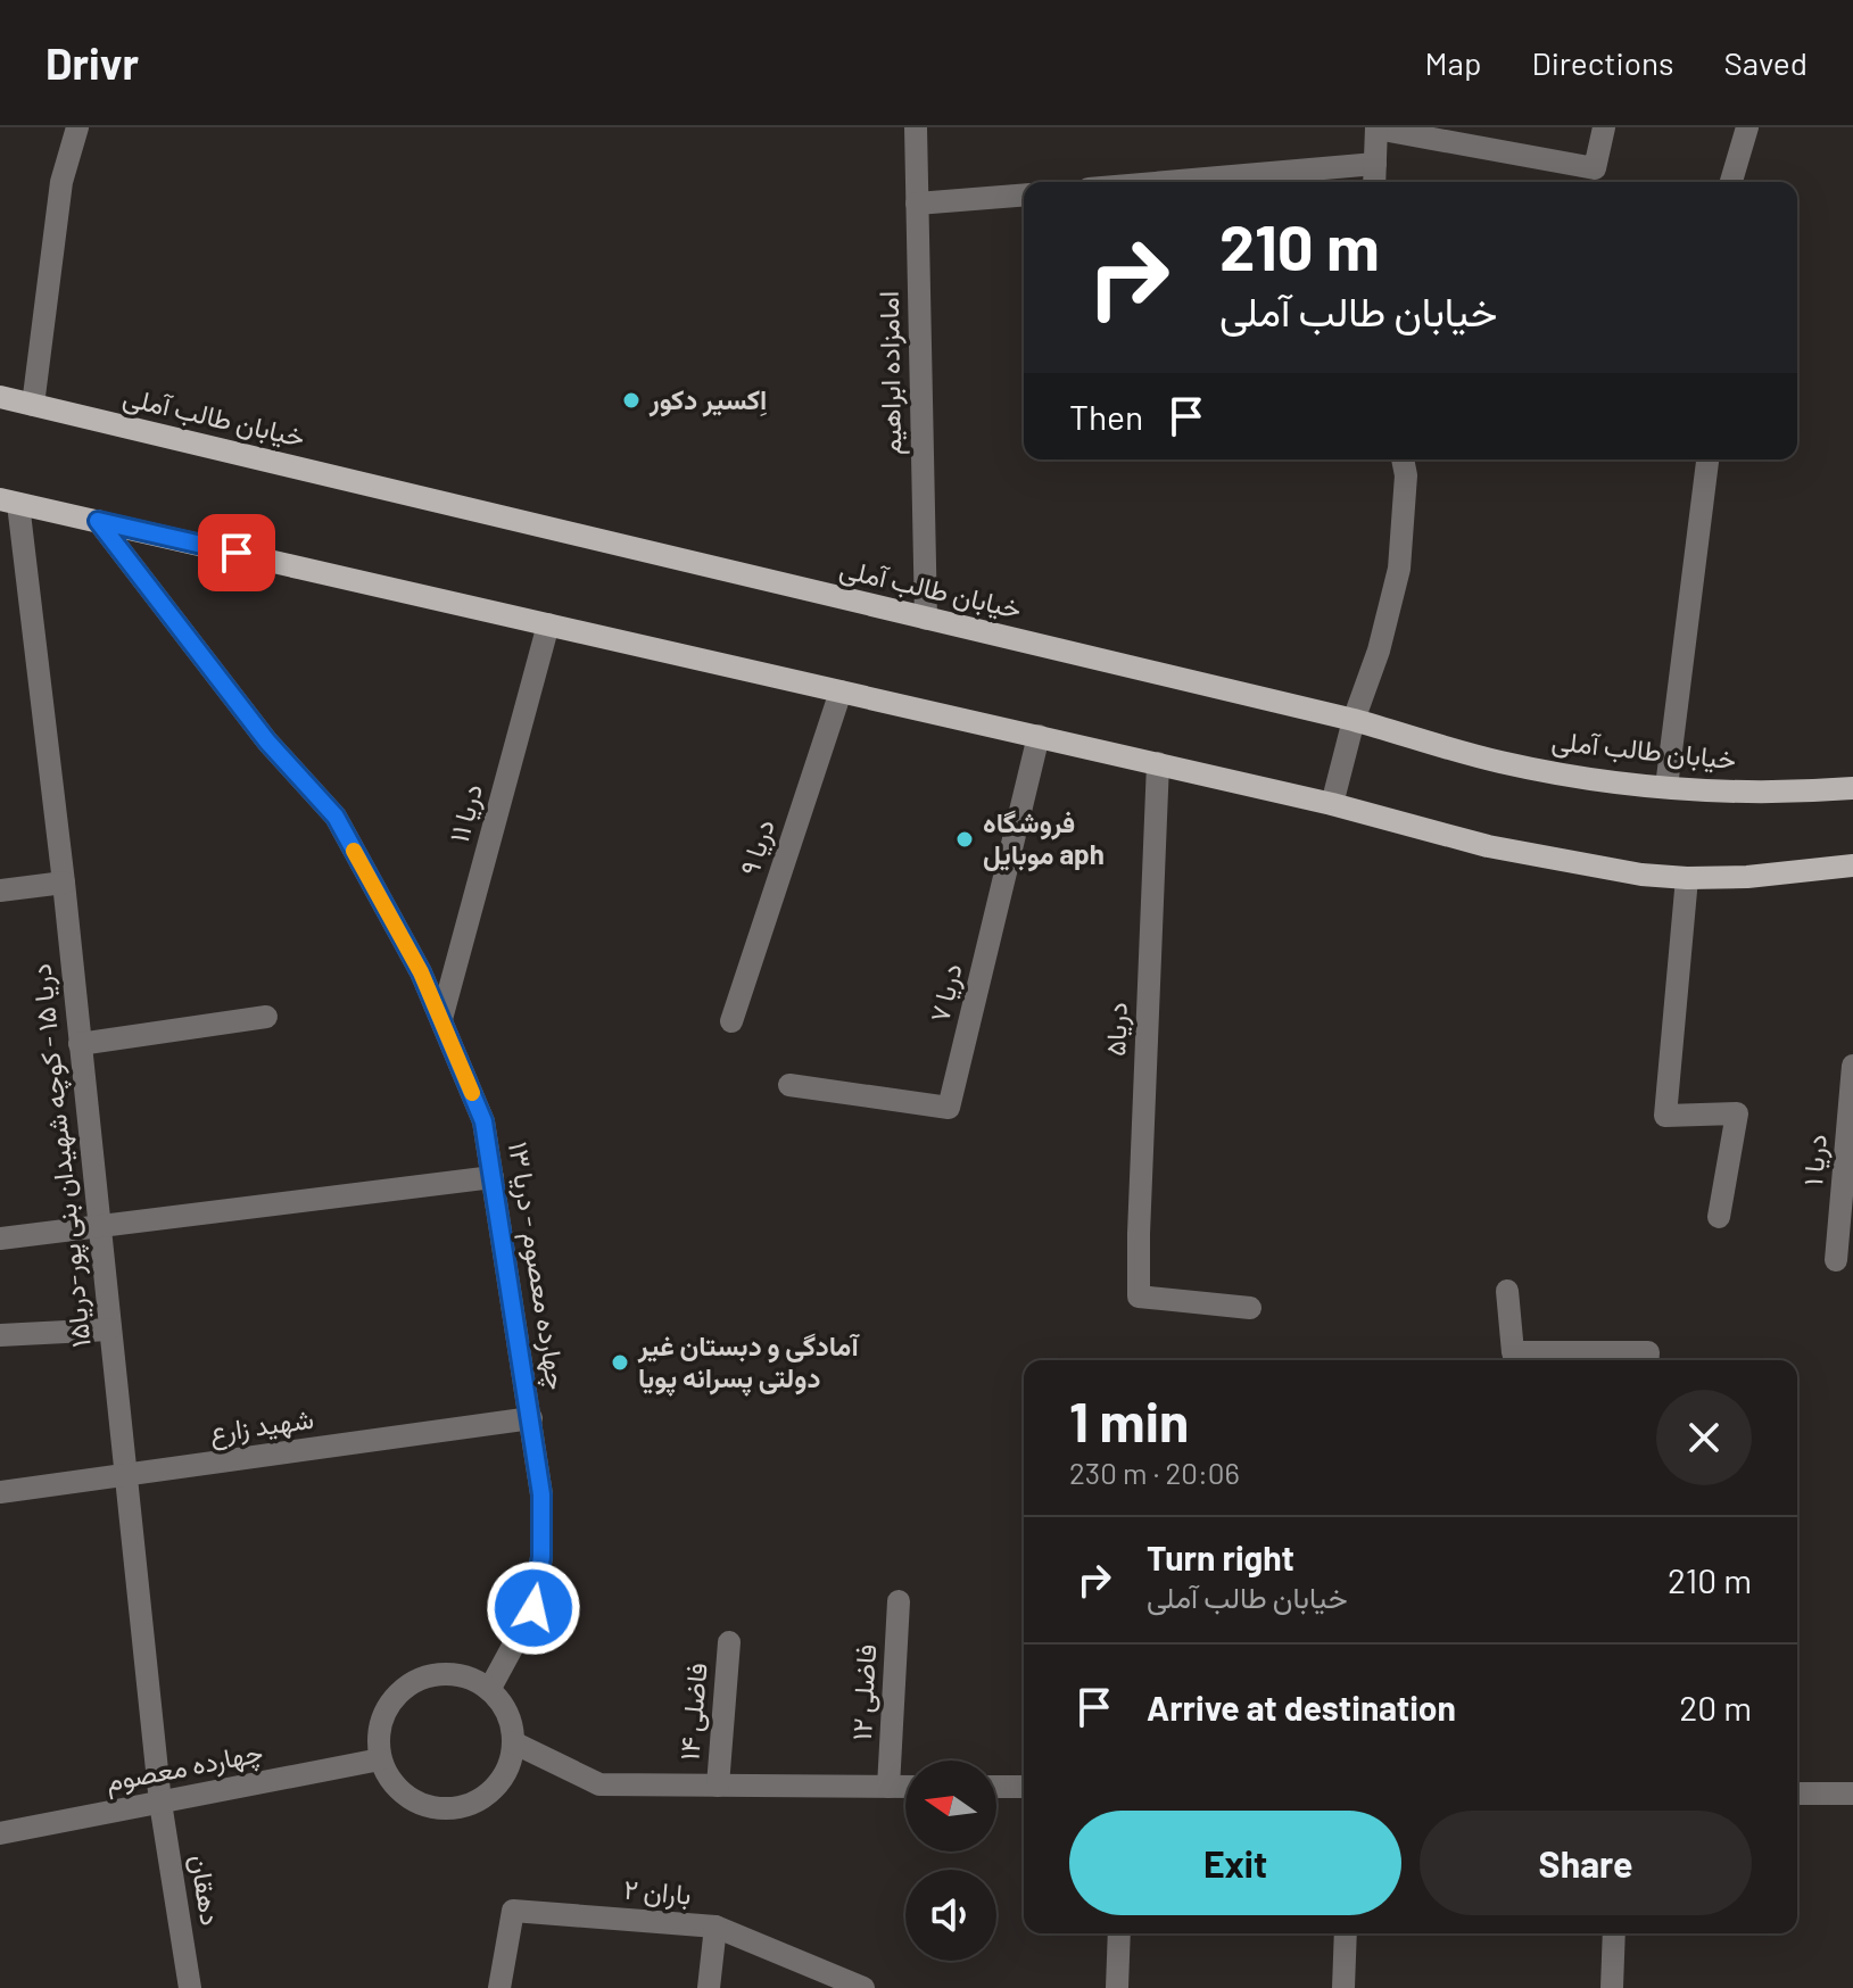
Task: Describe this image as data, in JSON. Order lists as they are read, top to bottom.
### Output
{
  "streets": {
    "main road": ["خیابان طالب آملی"],
    "street": [
      "امامزاده ابراهیم",
      "دریا ۱۱",
      "دریا ۹",
      "دریا ۷",
      "دریا۵",
      "دریا ۱۵ - كوچه شهيدان بنی پور-دريا۱۵",
      "دریا ۱",
      "چهارده معصوم - دریا ۱۳",
      "شهید زارع",
      "فاضلی ۱۲",
      "فاضلی ۱۴",
      "چهارده معصوم",
      "دهقان",
      "باران ۲"
    ]
  },
  "crossings": [
    ["امامزاده ابراهیم", "خیابان طالب آملی"],
    ["دریا ۱۱", "چهارده معصوم - دریا ۱۳"],
    ["دریا ۱۵ - كوچه شهيدان بنی پور-دريا۱۵", "شهید زارع"],
    ["دریا ۱۵ - كوچه شهيدان بنی پور-دريا۱۵", "چهارده معصوم"],
    ["دریا ۱۵ - كوچه شهيدان بنی پور-دريا۱۵", "دهقان"],
    ["چهارده معصوم - دریا ۱۳", "شهید زارع"],
    ["چهارده معصوم - دریا ۱۳", "چهارده معصوم"],
    ["چهارده معصوم", "دهقان"]
  ],
  "places": ["اِکسیر دکور", "فروشگاه موبایل aph", "آمادگی و دبستان غیر دولتی پسرانه پویا"],
  "north": "left",
  "page": {
    "header": "Drivr",
    "nav": ["Map", "Directions", "Saved"],
    "turn": ["210 m", "خیابان طالب آملی"],
    "then": "Then",
    "heading": ["1 min", "230 m · 20:06"],
    "list": [
      {
        "name": "Turn right",
        "note": "خیابان طالب آملی",
        "value": "210 m"
      },
      {
        "name": "Arrive at destination",
        "value": "20 m"
      }
    ],
    "buttons": ["Exit", "Share"]
  }
}
